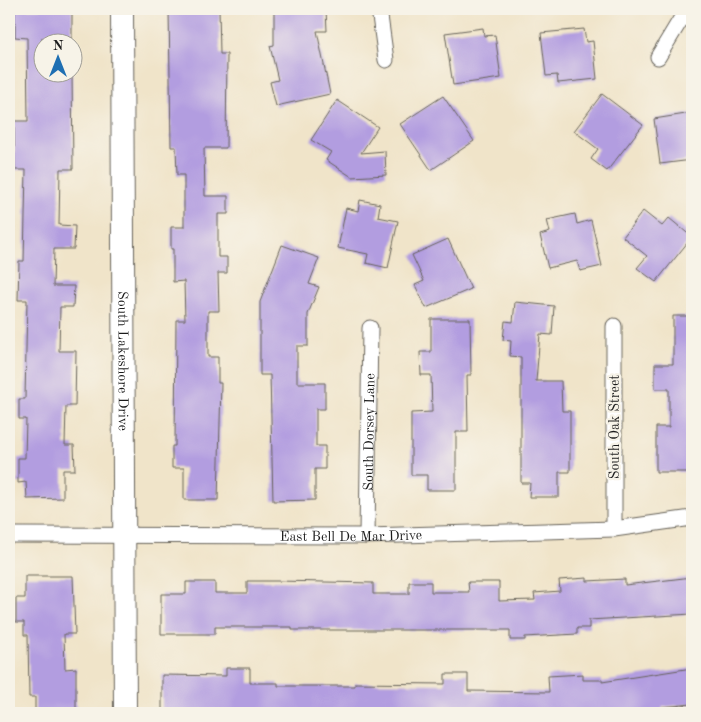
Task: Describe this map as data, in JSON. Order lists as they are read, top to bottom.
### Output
{
  "streets": {
    "street": [
      "South Lakeshore Drive",
      "South Oak Street",
      "South Dorsey Lane",
      "East Bell De Mar Drive"
    ]
  },
  "crossings": [
    ["South Lakeshore Drive", "East Bell De Mar Drive"],
    ["South Oak Street", "East Bell De Mar Drive"],
    ["South Dorsey Lane", "East Bell De Mar Drive"]
  ],
  "north": "top"
}
